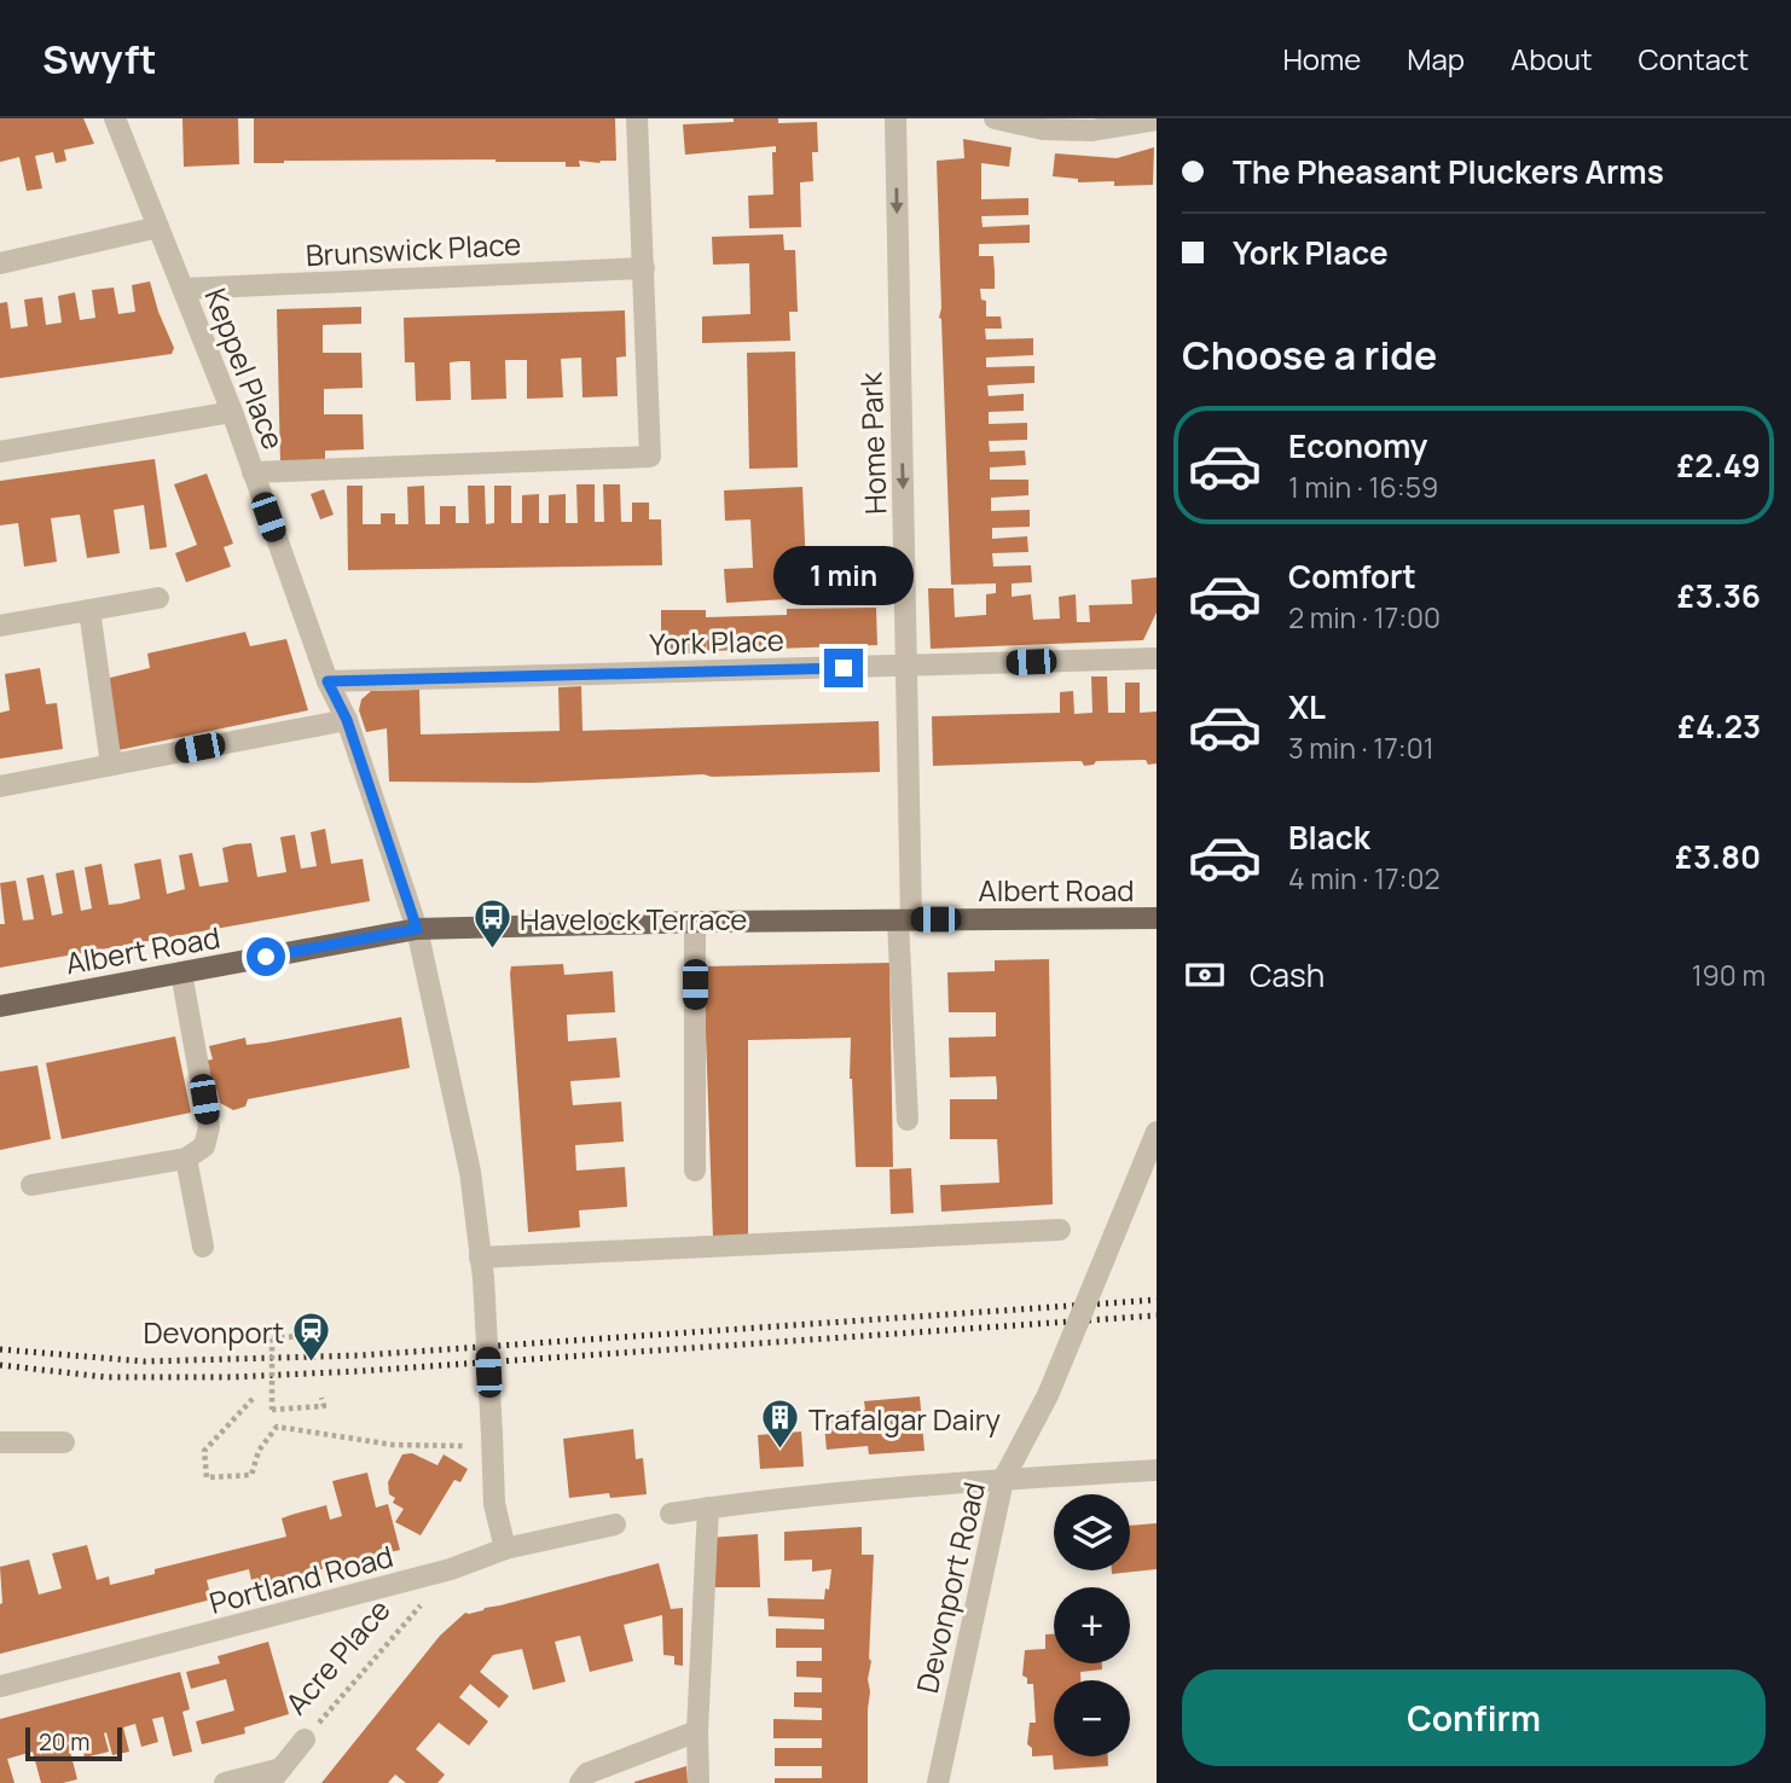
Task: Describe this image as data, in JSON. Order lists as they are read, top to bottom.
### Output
{
  "streets": {
    "main road": ["Albert Road"],
    "street": [
      "Brunswick Place",
      "Keppel Place",
      "Home Park",
      "York Place",
      "Portland Road",
      "Devonport Road",
      "Acre Place"
    ]
  },
  "crossings": [
    ["Brunswick Place", "Keppel Place"],
    ["Keppel Place", "York Place"],
    ["Keppel Place", "Albert Road"],
    ["Home Park", "York Place"],
    ["Home Park", "Albert Road"],
    ["Portland Road", "Acre Place"]
  ],
  "one_way": ["Home Park"],
  "places": {
    "bus stop": ["Havelock Terrace"],
    "station": ["Devonport"],
    "building": ["Trafalgar Dairy"]
  },
  "scale_bar": "20 m",
  "page": {
    "header": "Swyft",
    "nav": [
      "Home",
      "Map",
      "About",
      "Contact"
    ],
    "banner": ["The Pheasant Pluckers Arms", "York Place"],
    "heading": "Choose a ride",
    "list": [
      {
        "name": "Economy",
        "note": "1 min · 16:59",
        "value": "£2.49"
      },
      {
        "name": "Comfort",
        "note": "2 min · 17:00",
        "value": "£3.36"
      },
      {
        "name": "XL",
        "note": "3 min · 17:01",
        "value": "£4.23"
      },
      {
        "name": "Black",
        "note": "4 min · 17:02",
        "value": "£3.80"
      }
    ],
    "bubble": "1 min",
    "pay": ["Cash", "190 m"],
    "map_buttons": ["+", "−"],
    "buttons": "Confirm",
    "scale": "20 m"
  }
}
